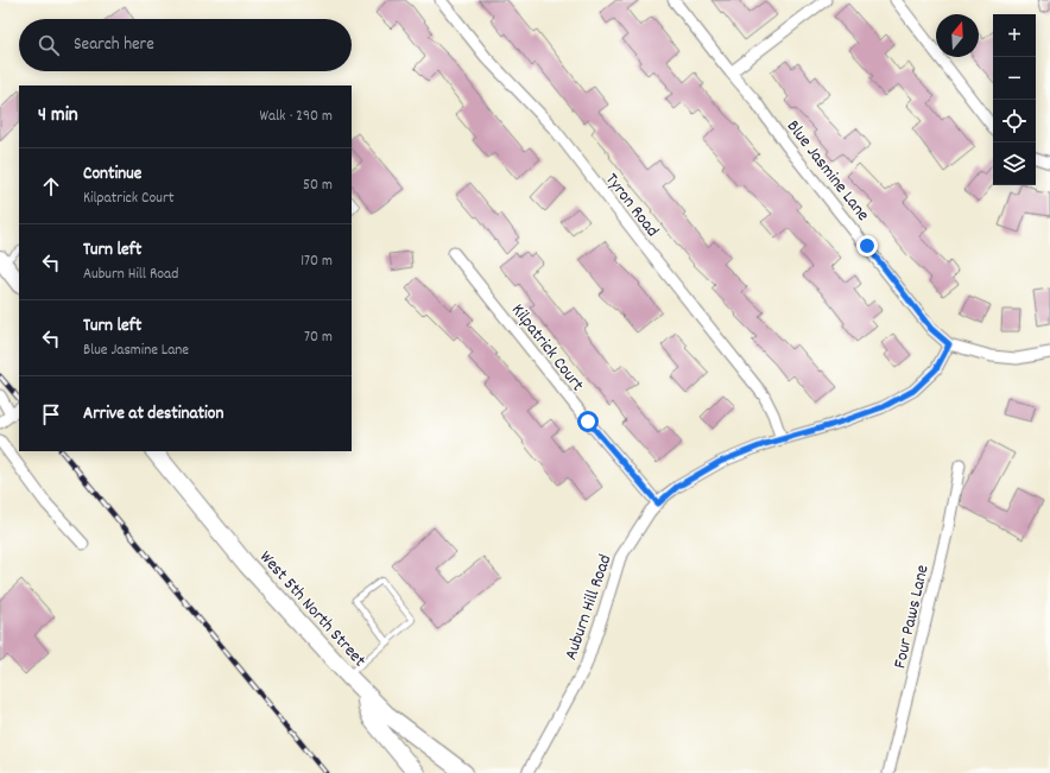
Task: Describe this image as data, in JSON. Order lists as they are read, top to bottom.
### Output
{
  "streets": {
    "main road": ["West 5th North Street"],
    "street": [
      "Blue Jasmine Lane",
      "Tyron Road",
      "Kilpatrick Court",
      "Auburn Hill Road",
      "Four Paws Lane"
    ]
  },
  "crossings": [
    ["Blue Jasmine Lane", "Auburn Hill Road"],
    ["Tyron Road", "Auburn Hill Road"],
    ["Kilpatrick Court", "Auburn Hill Road"]
  ],
  "north": "top",
  "page": {
    "map_buttons": ["+", "−"],
    "search": "Search here",
    "heading": ["4 min", "Walk · 290 m"],
    "list": [
      ["Continue", "Kilpatrick Court", "50 m"],
      ["Turn left", "Auburn Hill Road", "170 m"],
      ["Turn left", "Blue Jasmine Lane", "70 m"],
      "Arrive at destination"
    ]
  }
}
